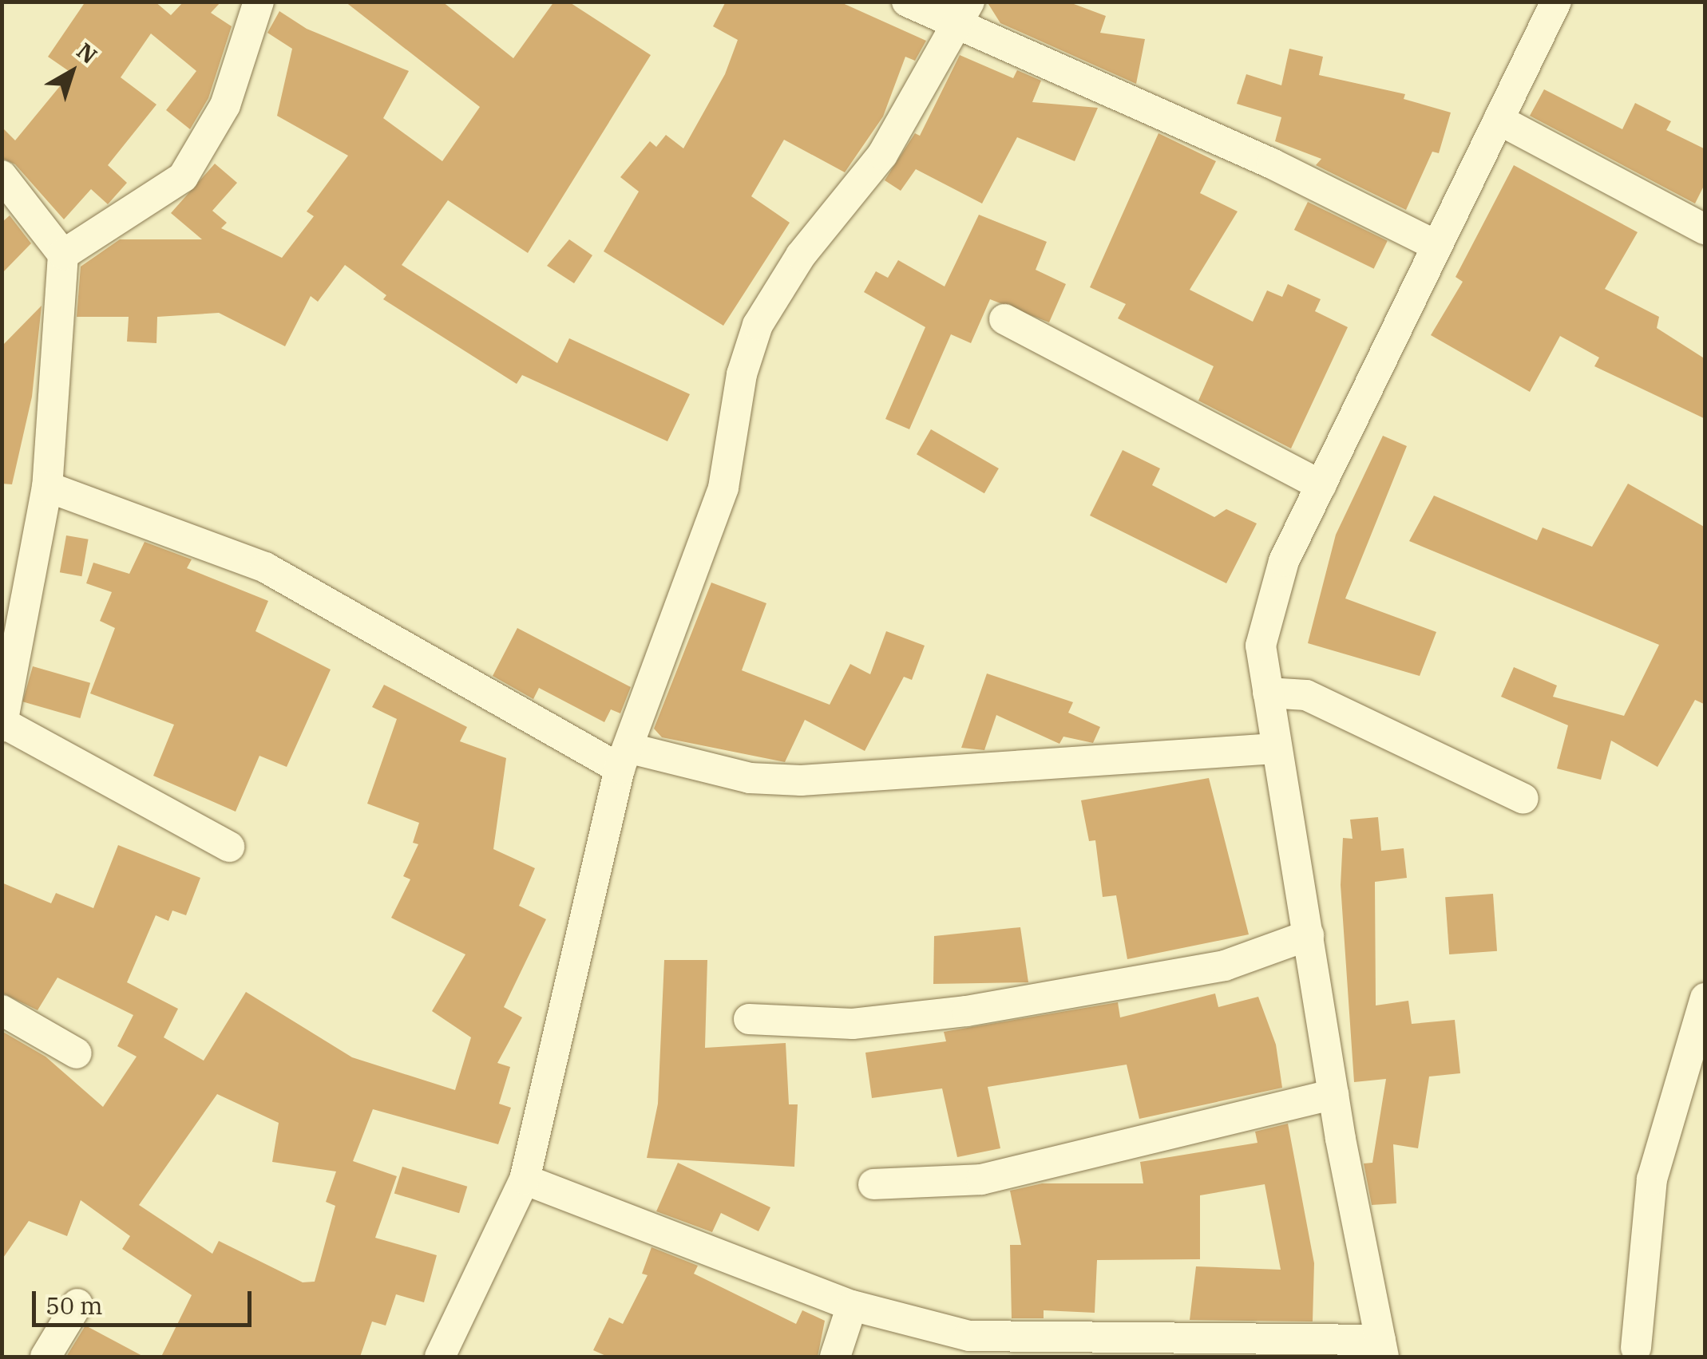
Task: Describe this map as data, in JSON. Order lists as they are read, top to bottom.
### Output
{
  "scale_bar": "50 m",
  "north": "top right"
}
